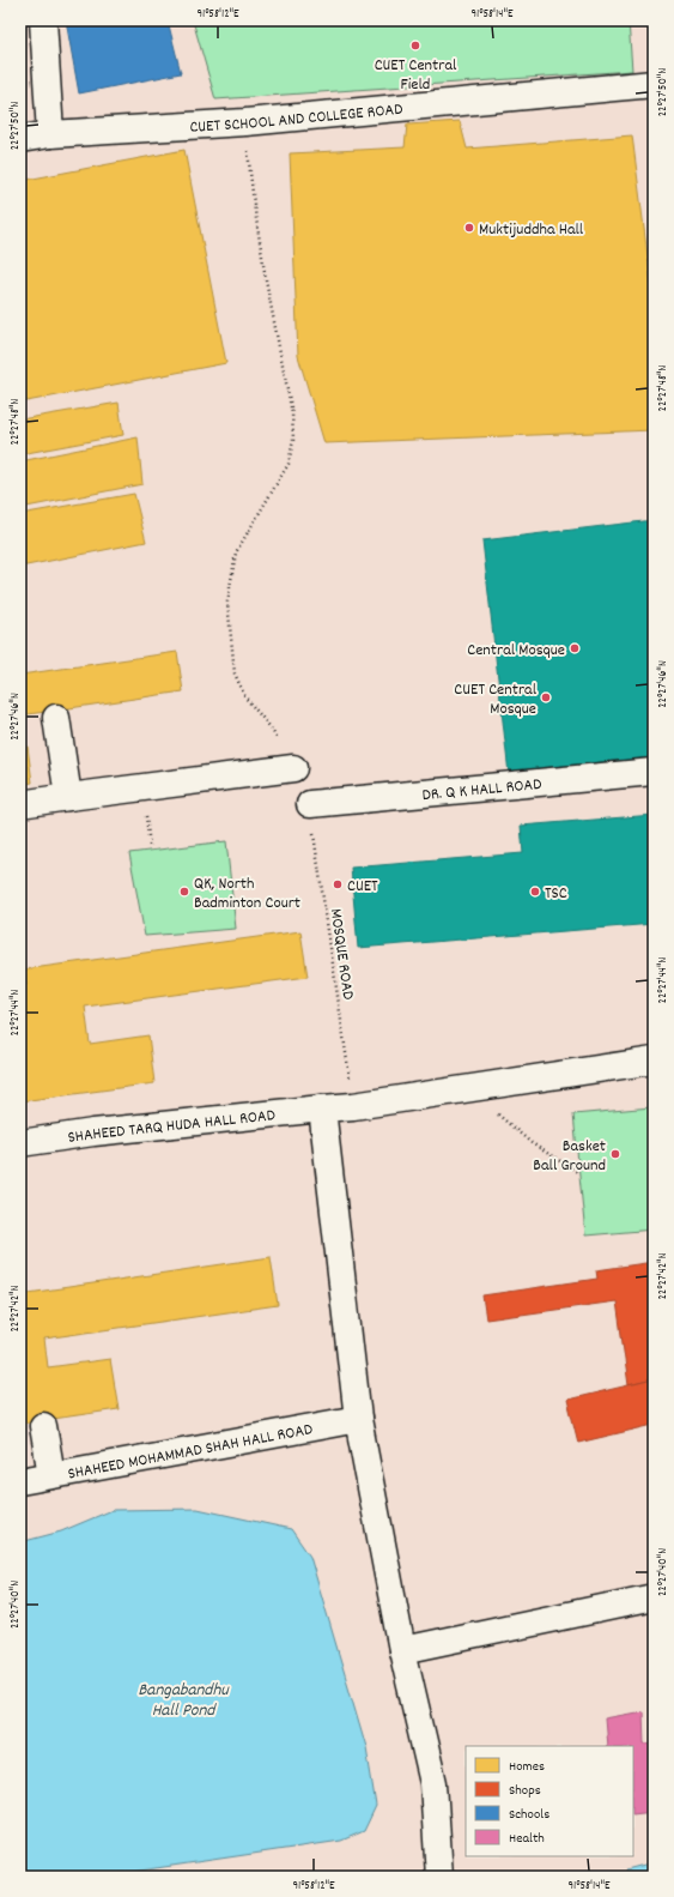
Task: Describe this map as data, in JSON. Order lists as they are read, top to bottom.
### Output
{
  "streets": {
    "lane": [
      "CUET SCHOOL AND COLLEGE ROAD",
      "DR. Q K HALL ROAD",
      "SHAHEED TARQ HUDA HALL ROAD",
      "SHAHEED MOHAMMAD SHAH HALL ROAD"
    ],
    "path": ["MOSQUE ROAD"]
  },
  "crossings": [
    ["DR. Q K HALL ROAD", "MOSQUE ROAD"],
    ["MOSQUE ROAD", "SHAHEED TARQ HUDA HALL ROAD"]
  ],
  "water": ["Bangabandhu Hall Pond"],
  "places": [
    "CUET Central Field",
    "Muktijuddha Hall",
    "Central Mosque",
    "CUET Central Mosque",
    "CUET",
    "QK, North Badminton Court",
    "TSC",
    "Basket Ball Ground"
  ],
  "legend": [
    "Homes",
    "Shops",
    "Schools",
    "Health"
  ],
  "coordinates": [
    "91°58'12\"E",
    "91°58'14\"E",
    "22°27'50\"N",
    "22°27'48\"N",
    "22°27'46\"N",
    "22°27'44\"N",
    "22°27'42\"N",
    "22°27'40\"N"
  ]
}
